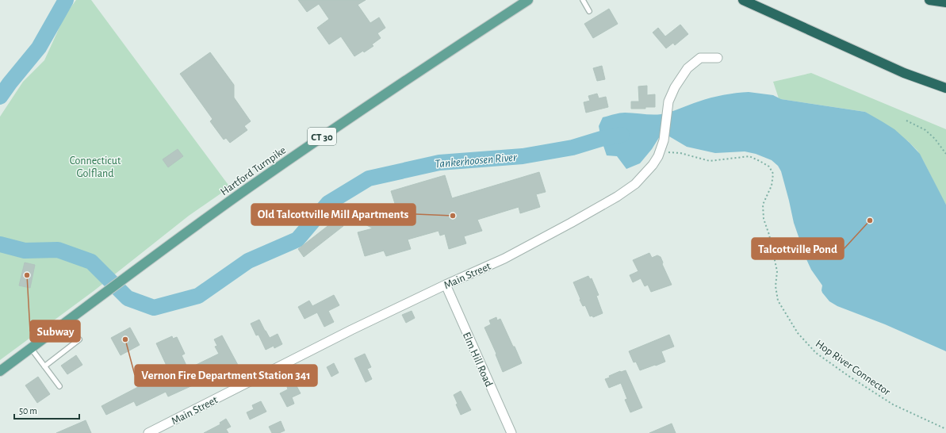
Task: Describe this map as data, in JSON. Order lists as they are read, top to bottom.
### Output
{
  "streets": {
    "main road": ["CT 30", "Hartford Turnpike"],
    "street": ["Main Street", "Elm Hill Road"],
    "path": ["Hop River Connector"]
  },
  "crossings": [
    ["Main Street", "Elm Hill Road"],
    ["Main Street", "Hop River Connector"]
  ],
  "water": ["Tankerhoosen River"],
  "parks": ["Connecticut Golfland"],
  "places": [
    "Old Talcottville Mill Apartments",
    "Talcottville Pond",
    "Subway",
    "Vernon Fire Department Station 341"
  ],
  "scale_bar": "50 m"
}
